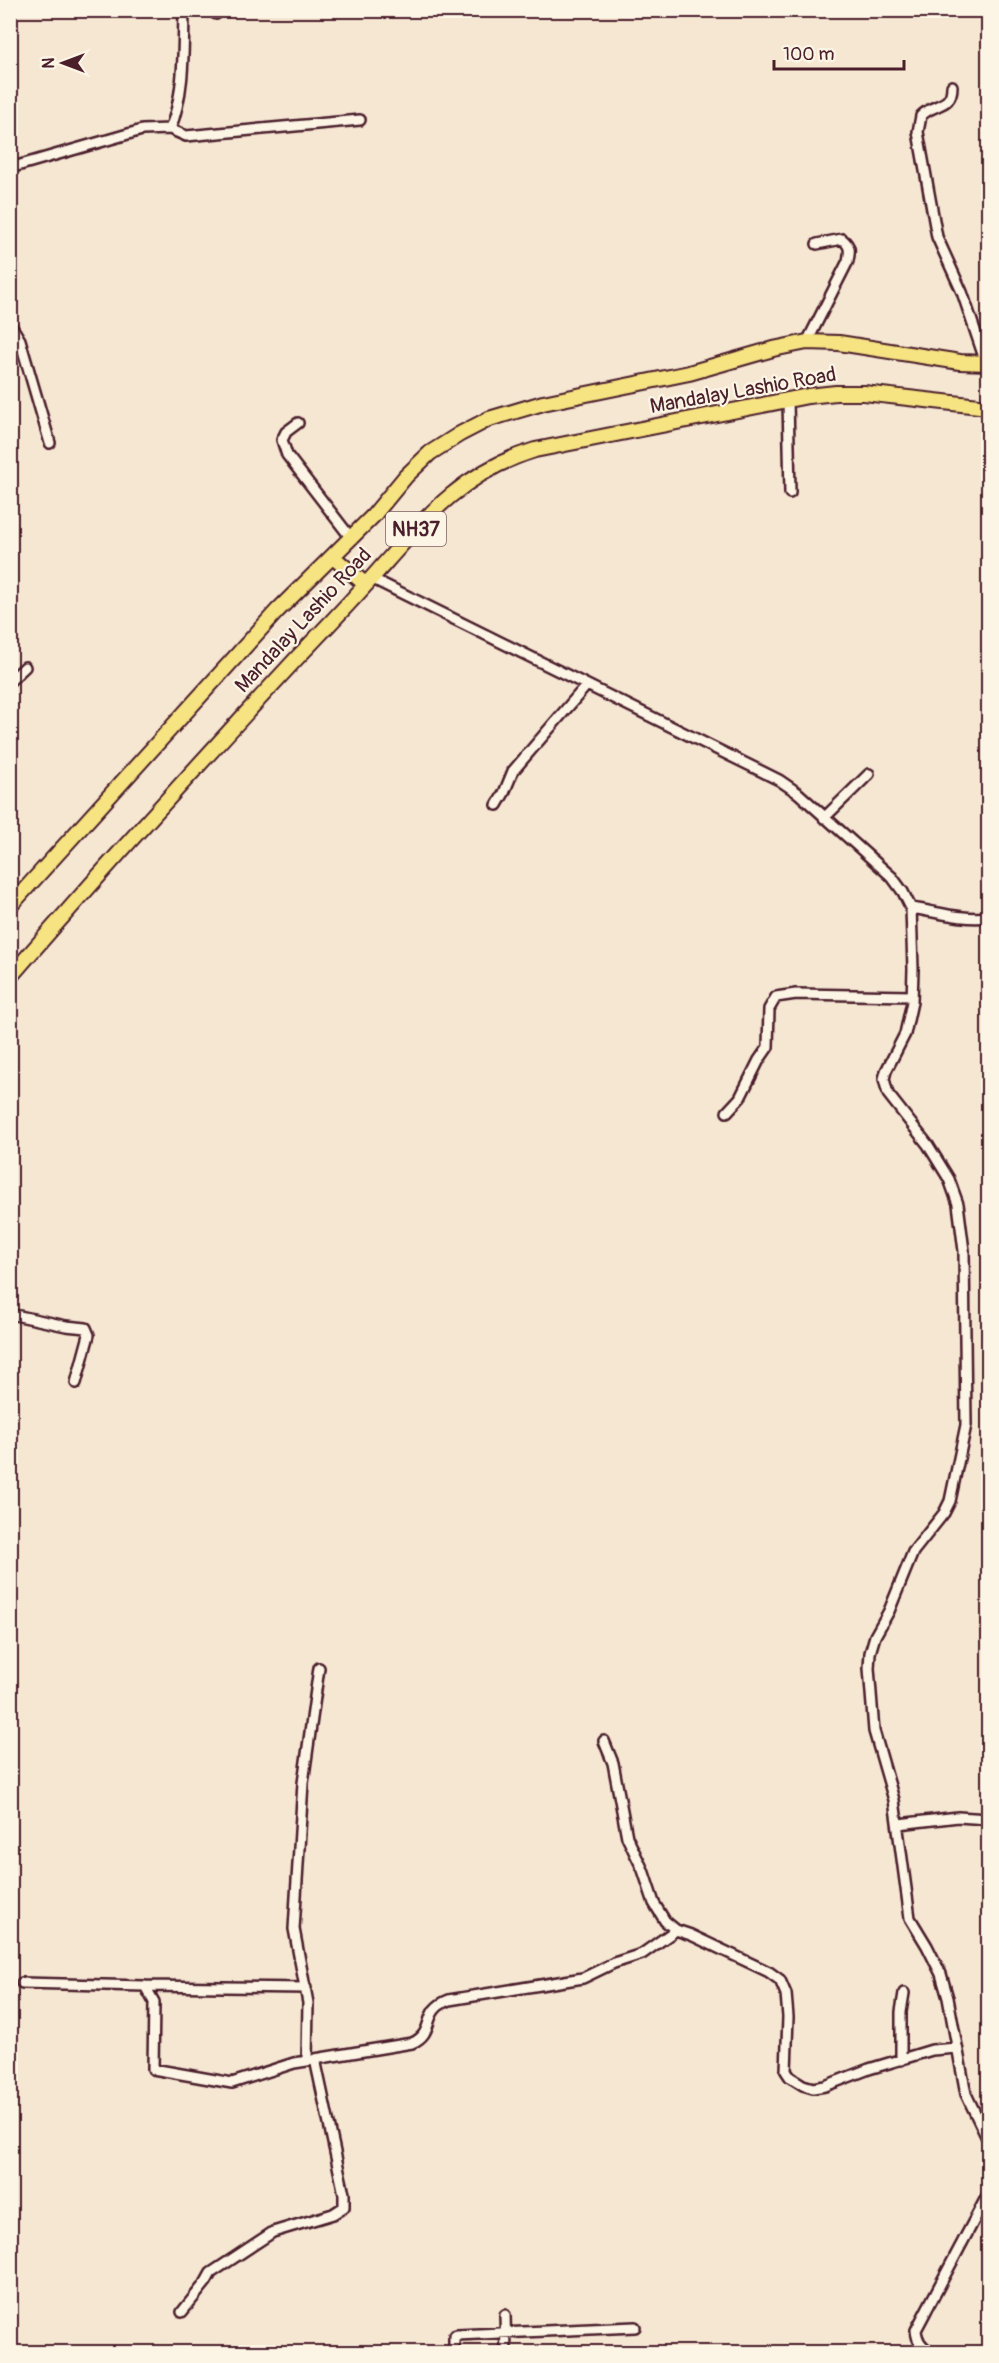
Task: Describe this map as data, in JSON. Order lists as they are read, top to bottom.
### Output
{
  "streets": {
    "highway": ["Mandalay Lashio Road", "NH37"]
  },
  "scale_bar": "100 m",
  "north": "left"
}
